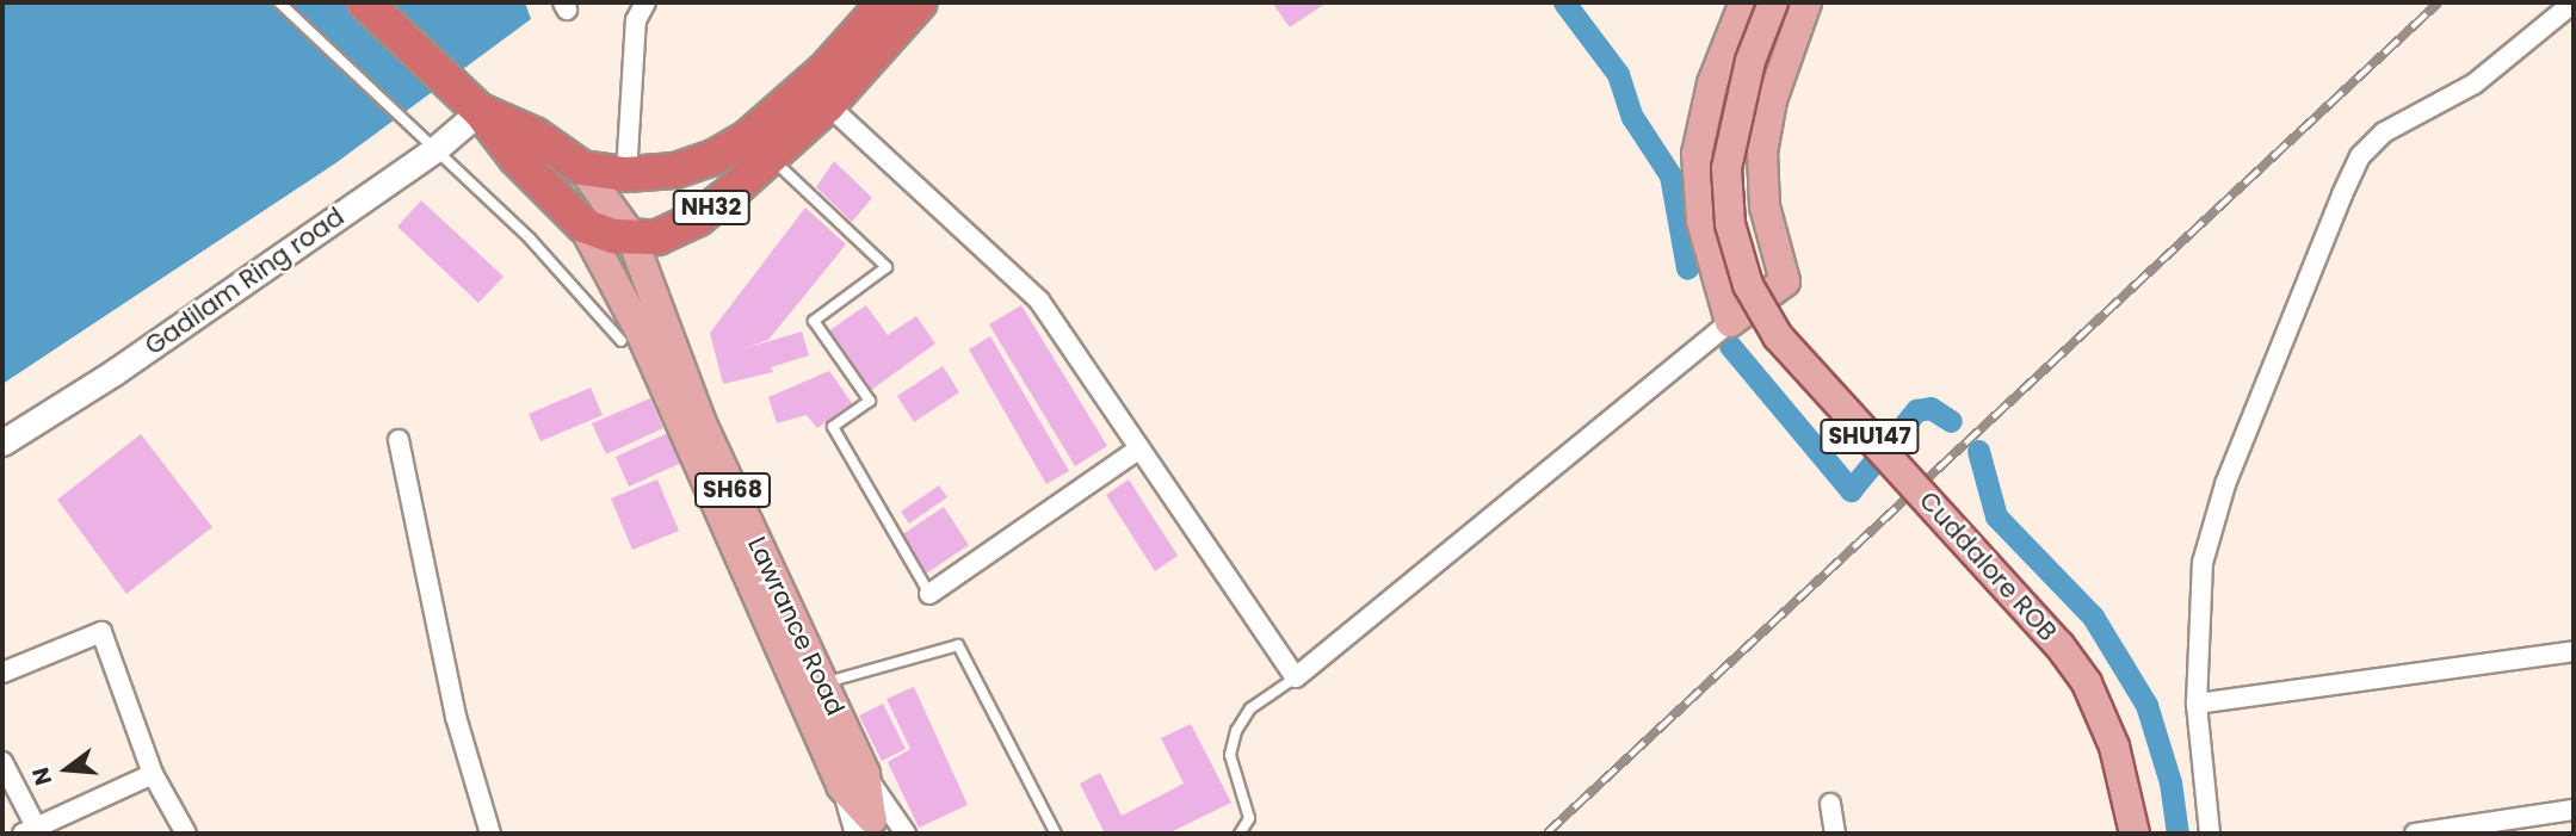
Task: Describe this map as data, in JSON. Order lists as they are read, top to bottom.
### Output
{
  "streets": {
    "highway": ["NH32"],
    "main road": [
      "Gadilam Ring road",
      "SHU147",
      "SH68",
      "Cuddalore ROB",
      "Lawrance Road"
    ]
  },
  "crossings": [
    ["NH32", "Gadilam Ring road"],
    ["NH32", "Lawrance Road"]
  ],
  "north": "left"
}
